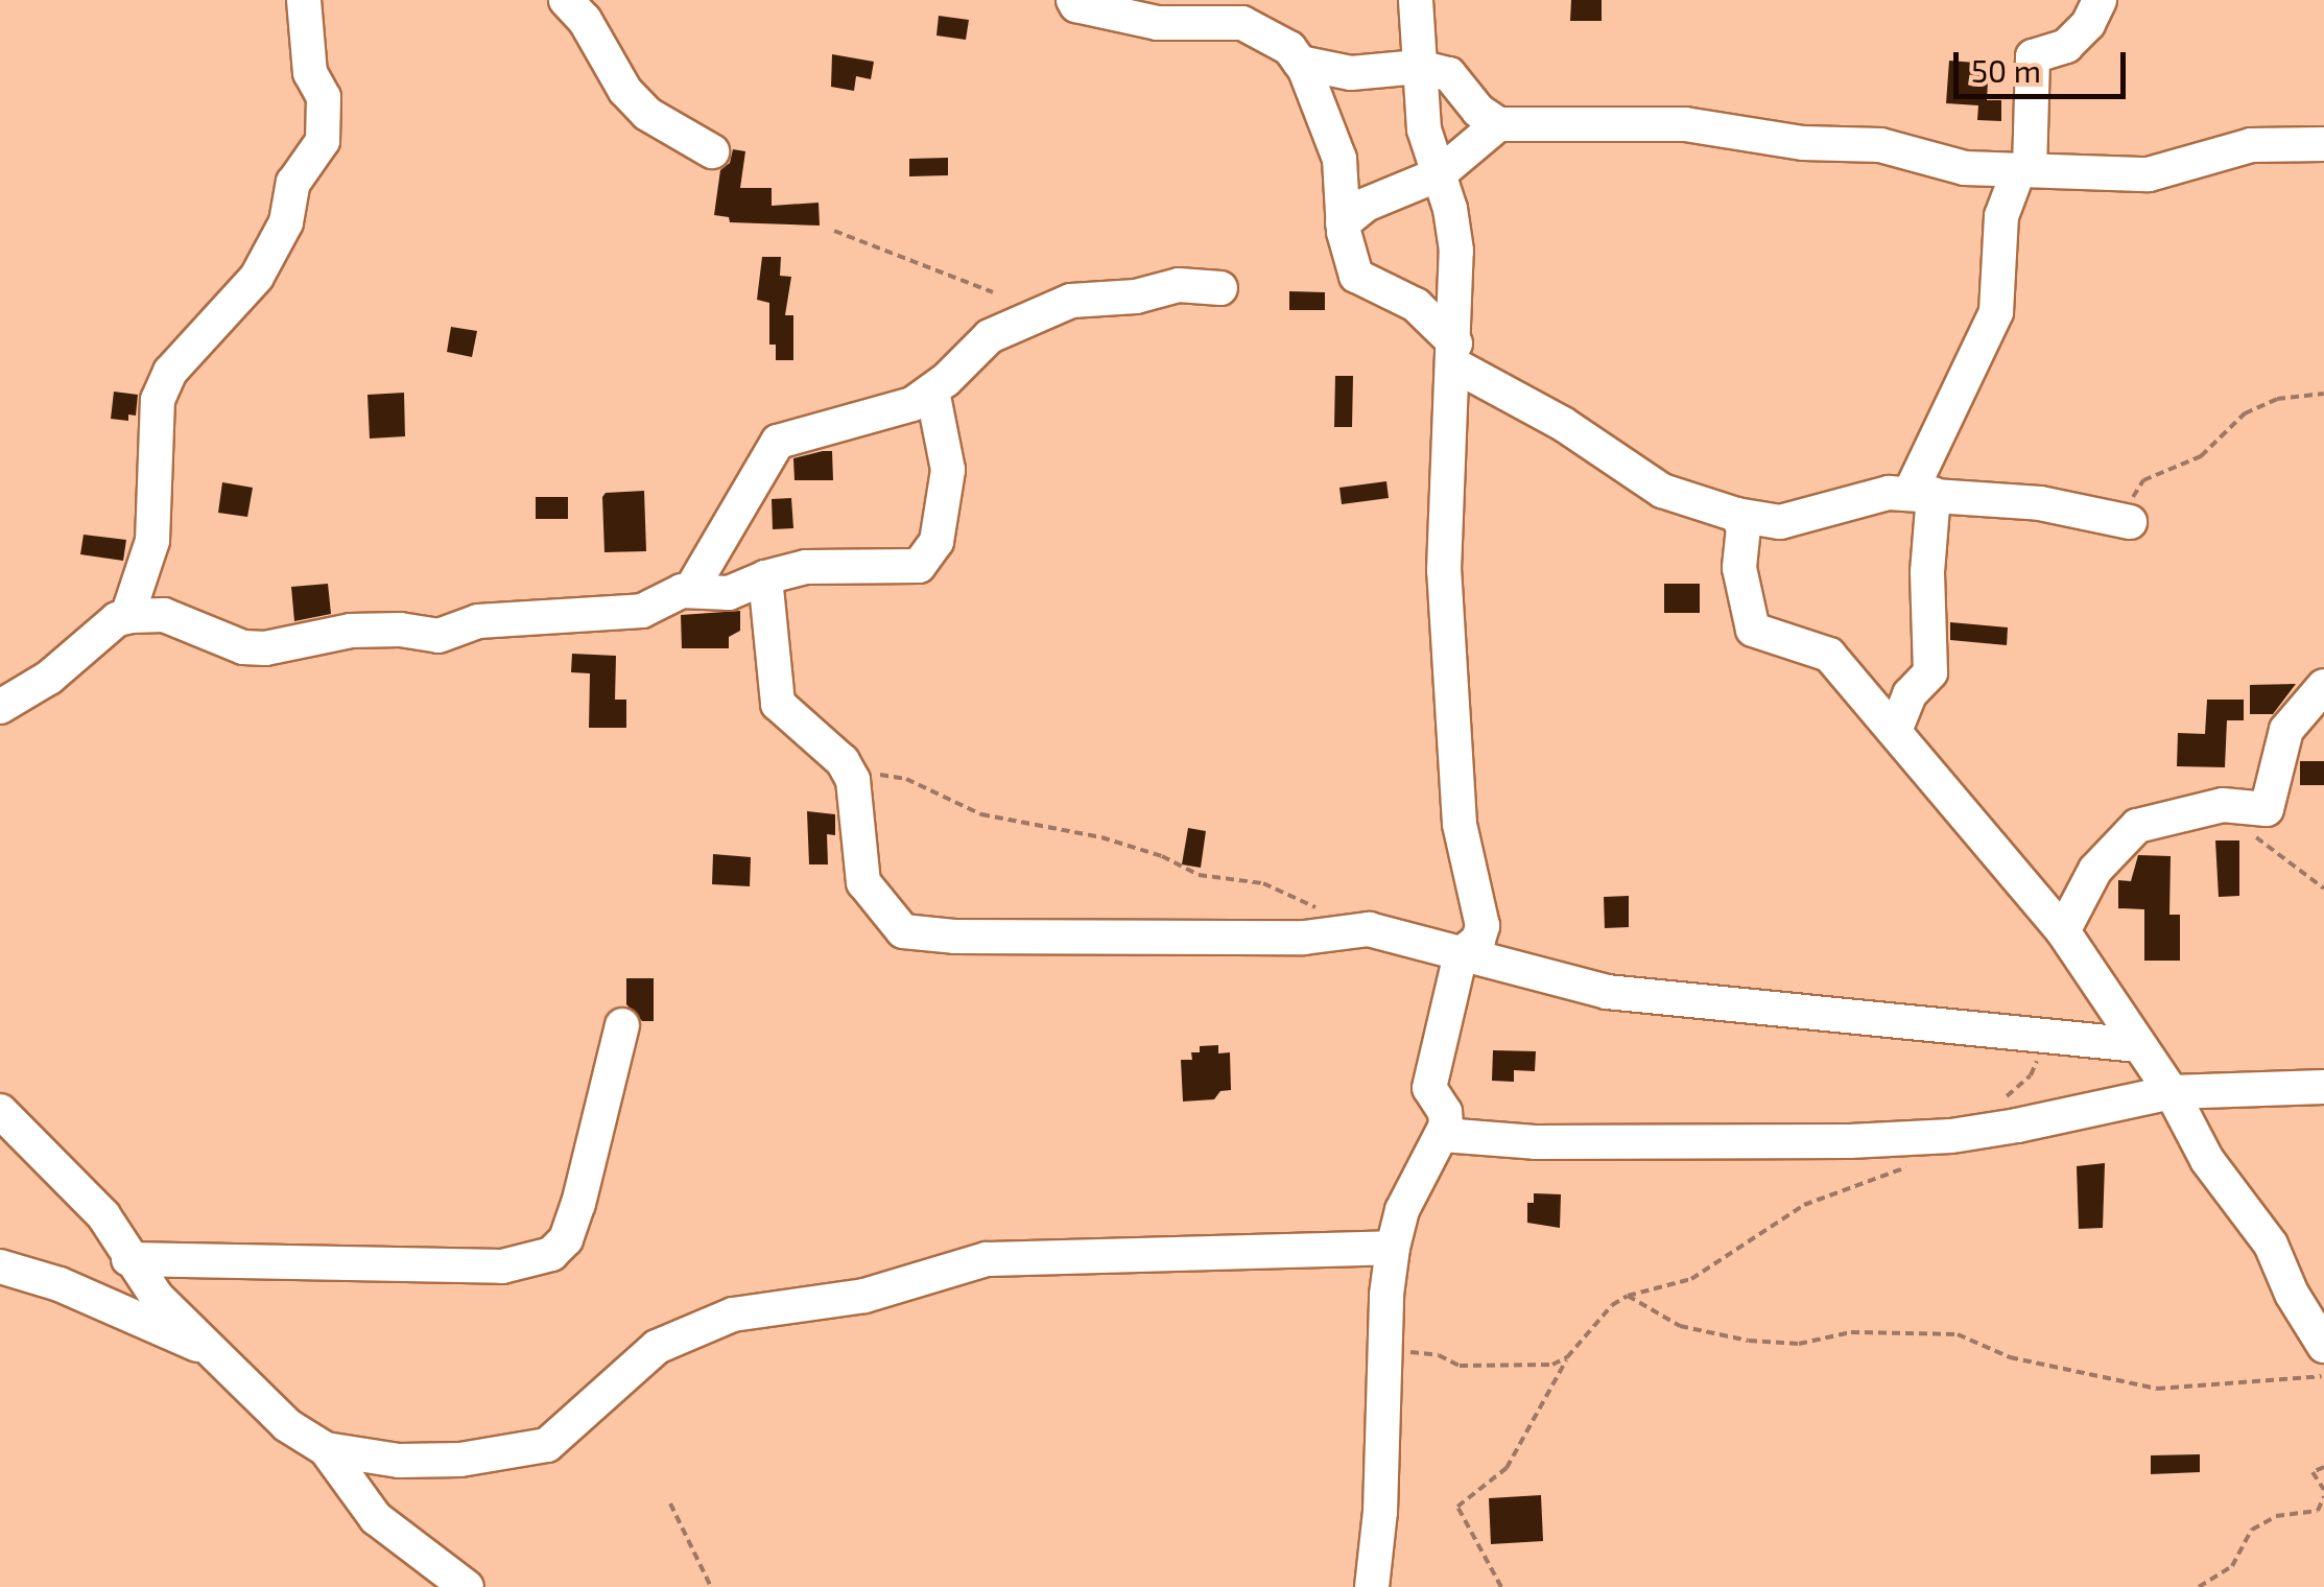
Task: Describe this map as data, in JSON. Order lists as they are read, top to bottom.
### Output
{
  "scale_bar": "50 m"
}
